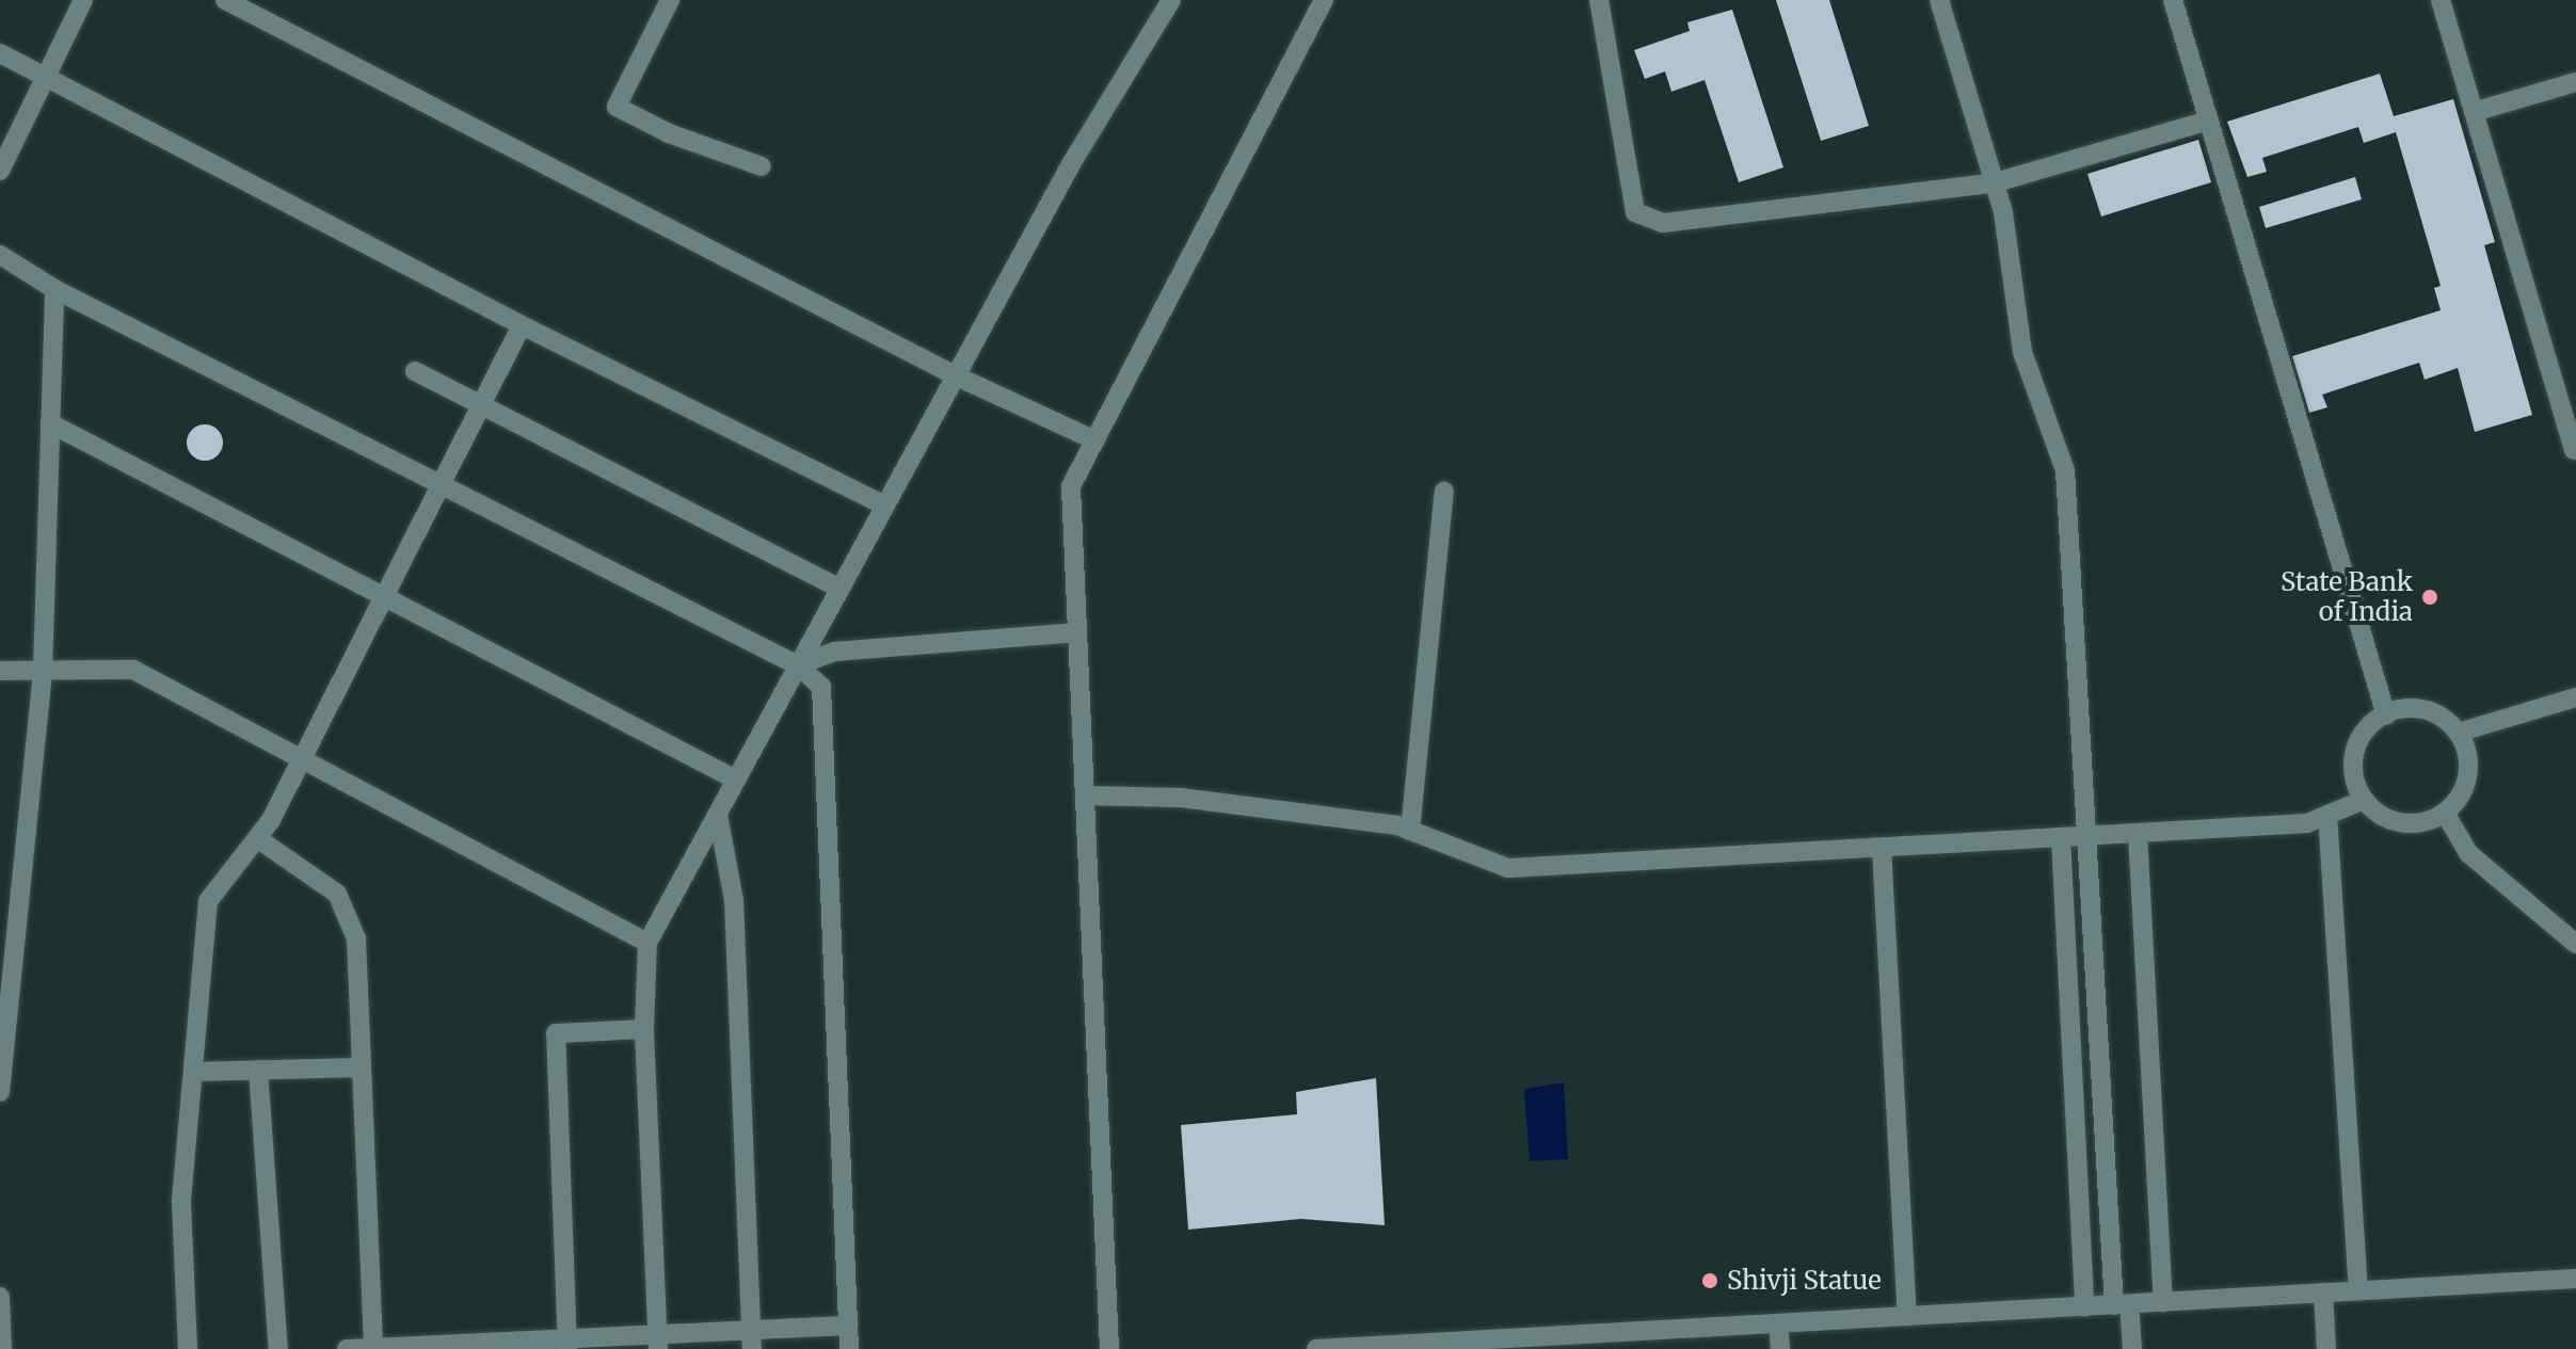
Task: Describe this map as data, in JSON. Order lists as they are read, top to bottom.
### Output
{
  "places": ["State Bank of India", "Shivji Statue"]
}
